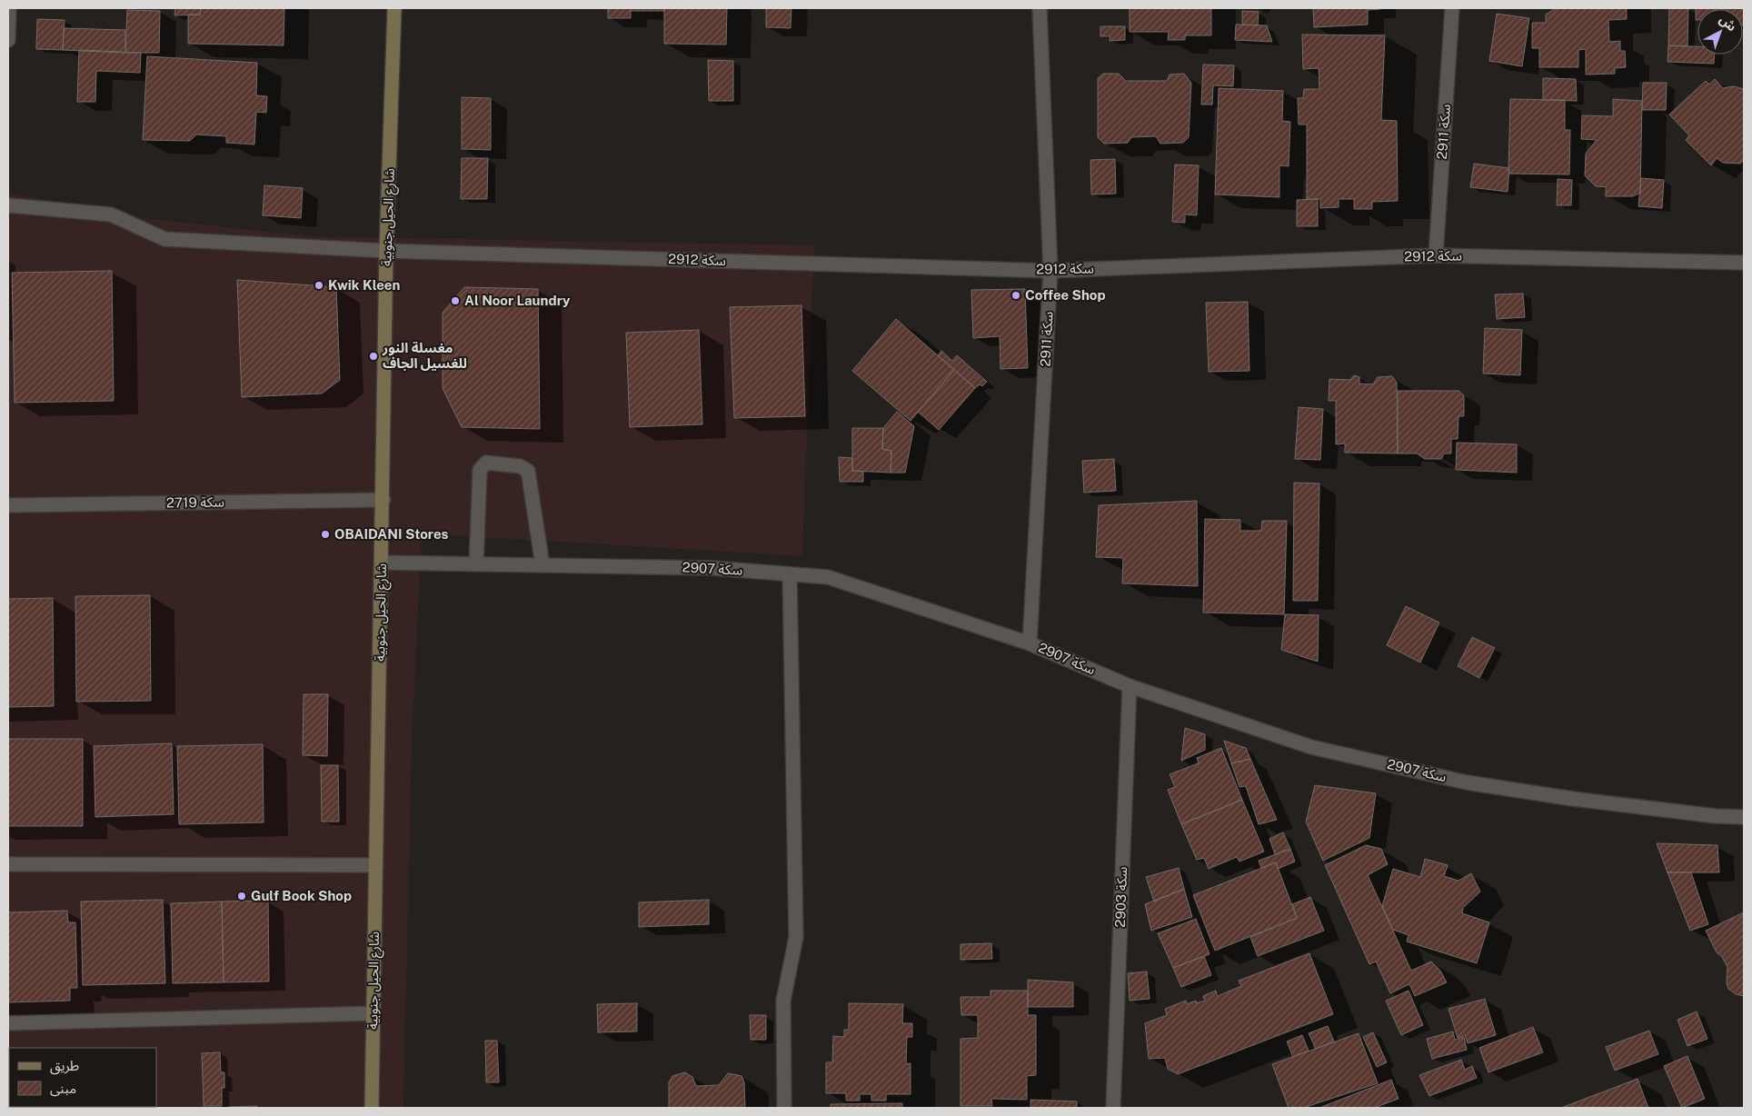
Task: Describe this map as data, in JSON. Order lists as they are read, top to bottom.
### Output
{
  "streets": {
    "street": [
      "سكة 2911",
      "شارع الحيل جنوبية",
      "سكة 2912",
      "سكة 2719",
      "سكة 2907",
      "سكة 2903"
    ]
  },
  "crossings": [
    ["سكة 2911", "سكة 2912"],
    ["سكة 2911", "سكة 2907"],
    ["شارع الحيل جنوبية", "سكة 2912"],
    ["شارع الحيل جنوبية", "سكة 2719"],
    ["شارع الحيل جنوبية", "سكة 2907"],
    ["سكة 2907", "سكة 2903"]
  ],
  "places": [
    "Kwik Kleen",
    "Coffee Shop",
    "Al Noor Laundry",
    "مغسلة النور للغسيل الجاف",
    "OBAIDANI Stores",
    "Gulf Book Shop"
  ],
  "legend": ["طريق", "مبنى"],
  "north": "top right"
}
